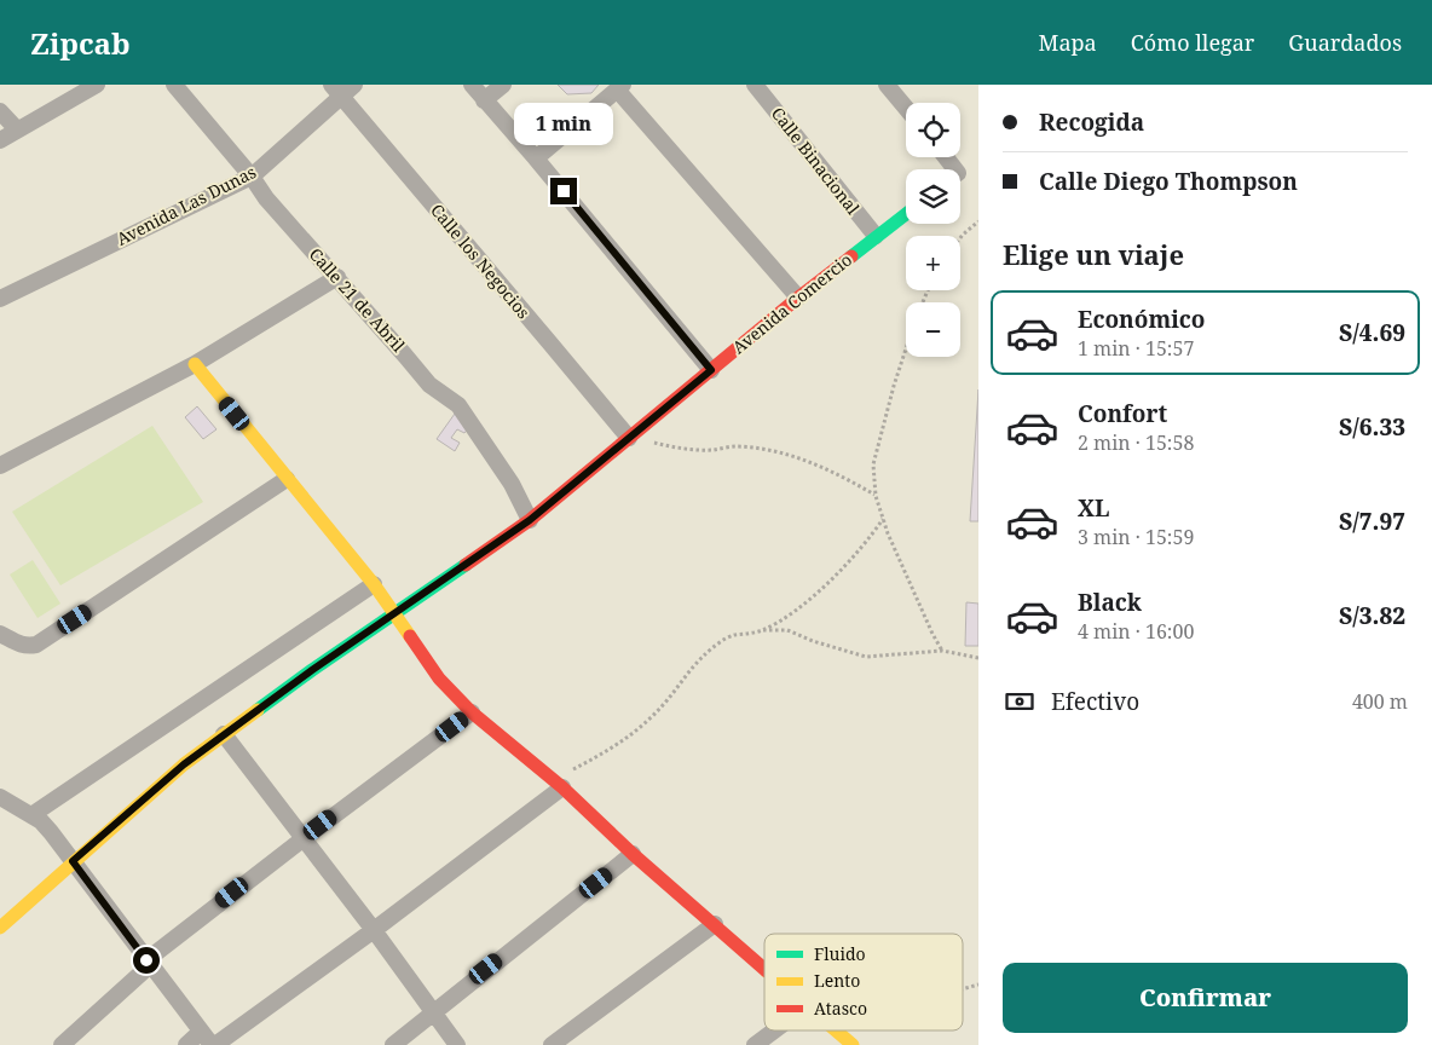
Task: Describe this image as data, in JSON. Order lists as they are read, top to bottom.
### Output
{
  "streets": {
    "street": [
      "Calle Binacional",
      "Avenida Las Dunas",
      "Calle los Negocios",
      "Calle 21 de Abril",
      "Avenida Comercio"
    ]
  },
  "crossings": [
    ["Calle Binacional", "Avenida Comercio"],
    ["Avenida Las Dunas", "Calle los Negocios"],
    ["Avenida Las Dunas", "Calle 21 de Abril"],
    ["Calle los Negocios", "Avenida Comercio"],
    ["Calle 21 de Abril", "Avenida Comercio"]
  ],
  "legend": ["Fluido", "Lento", "Atasco"],
  "page": {
    "header": "Zipcab",
    "nav": ["Mapa", "Cómo llegar", "Guardados"],
    "banner": ["Recogida", "Calle Diego Thompson"],
    "map_buttons": ["+", "−"],
    "bubble": "1 min",
    "heading": "Elige un viaje",
    "list": [
      {
        "name": "Económico",
        "note": "1 min · 15:57",
        "value": "S/4.69"
      },
      {
        "name": "Confort",
        "note": "2 min · 15:58",
        "value": "S/6.33"
      },
      {
        "name": "XL",
        "note": "3 min · 15:59",
        "value": "S/7.97"
      },
      {
        "name": "Black",
        "note": "4 min · 16:00",
        "value": "S/3.82"
      }
    ],
    "pay": ["Efectivo", "400 m"],
    "buttons": "Confirmar"
  }
}
